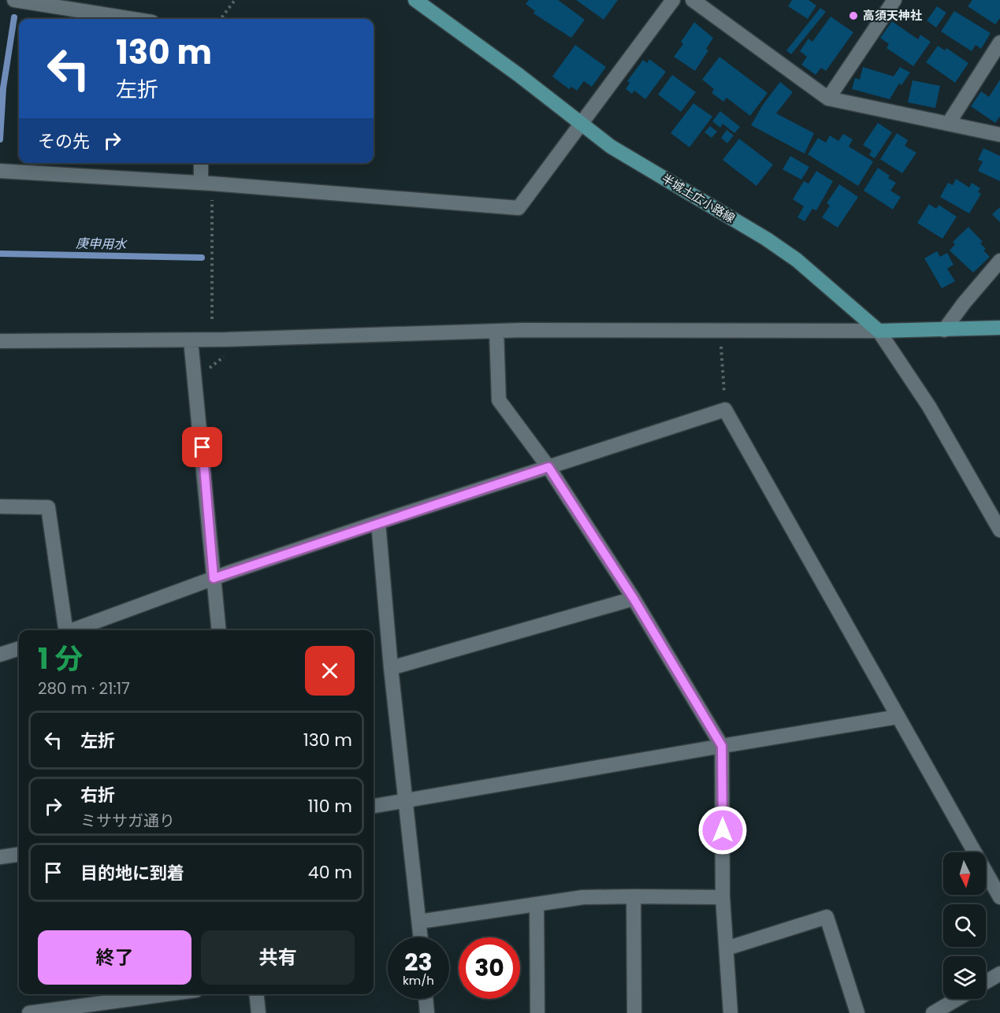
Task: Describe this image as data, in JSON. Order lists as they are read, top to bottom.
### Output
{
  "streets": {
    "main road": ["半城土広小路線"]
  },
  "water": ["庚申用水"],
  "places": ["高須天神社"],
  "north": "bottom",
  "page": {
    "turn": ["130 m", "左折"],
    "then": "その先",
    "heading": ["1 分", "280 m · 21:17"],
    "list": [
      {
        "name": "左折",
        "value": "130 m"
      },
      {
        "name": "右折",
        "note": "ミササガ通り",
        "value": "110 m"
      },
      {
        "name": "目的地に到着",
        "value": "40 m"
      }
    ],
    "buttons": ["終了", "共有"],
    "speed": "23 km/h",
    "limit": "30"
  }
}
